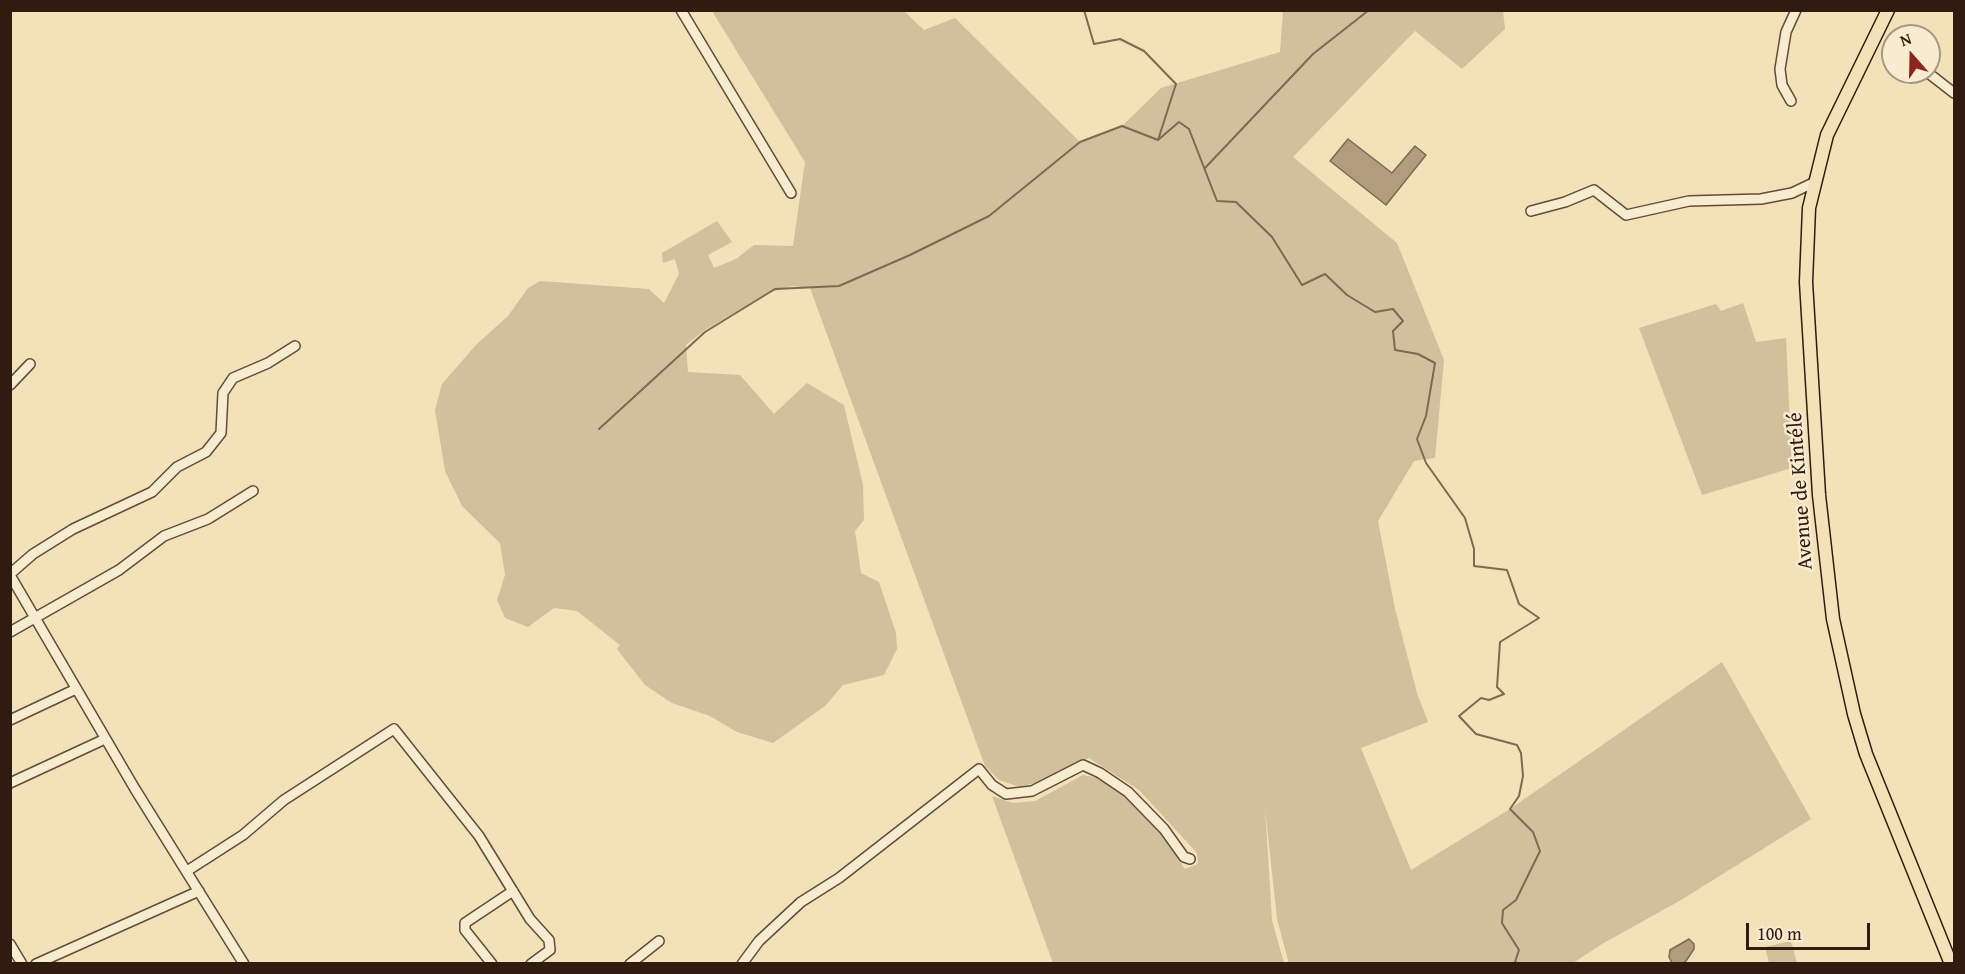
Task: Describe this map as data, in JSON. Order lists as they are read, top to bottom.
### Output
{
  "streets": {
    "main road": ["Avenue de Kintélé"]
  },
  "scale_bar": "100 m",
  "north": "top"
}
